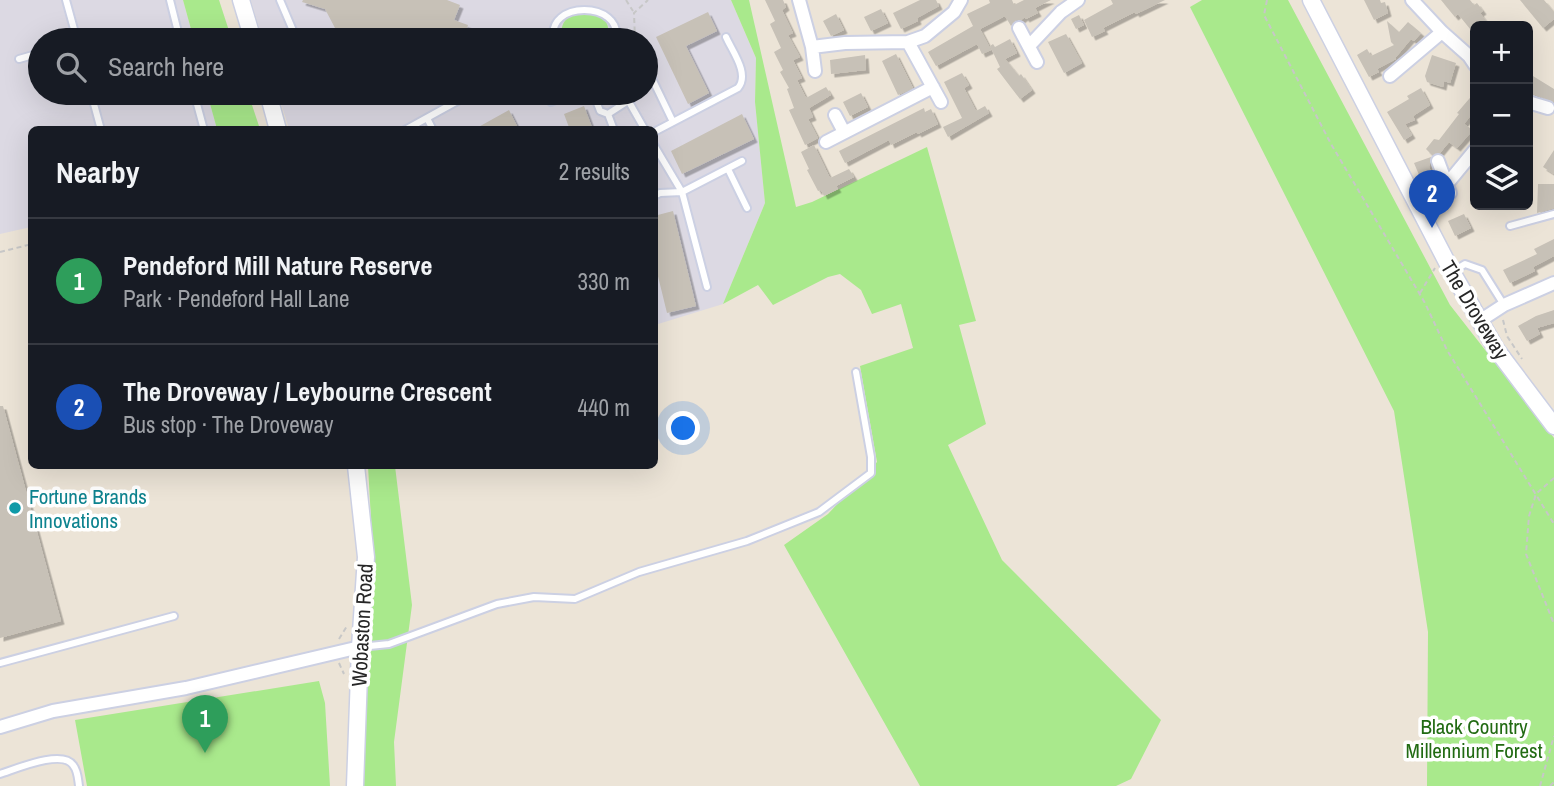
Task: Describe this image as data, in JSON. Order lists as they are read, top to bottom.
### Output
{
  "streets": {
    "street": ["The Droveway", "Wobaston Road"]
  },
  "parks": ["Black Country Millennium Forest"],
  "places": ["Fortune Brands Innovations"],
  "page": {
    "map_buttons": ["+", "−"],
    "search": "Search here",
    "heading": ["Nearby", "2 results"],
    "pins": ["2", "1"],
    "list": [
      {
        "mark": "1",
        "name": "Pendeford Mill Nature Reserve",
        "note": "Park · Pendeford Hall Lane",
        "value": "330 m"
      },
      {
        "mark": "2",
        "name": "The Droveway / Leybourne Crescent",
        "note": "Bus stop · The Droveway",
        "value": "440 m"
      }
    ]
  }
}
